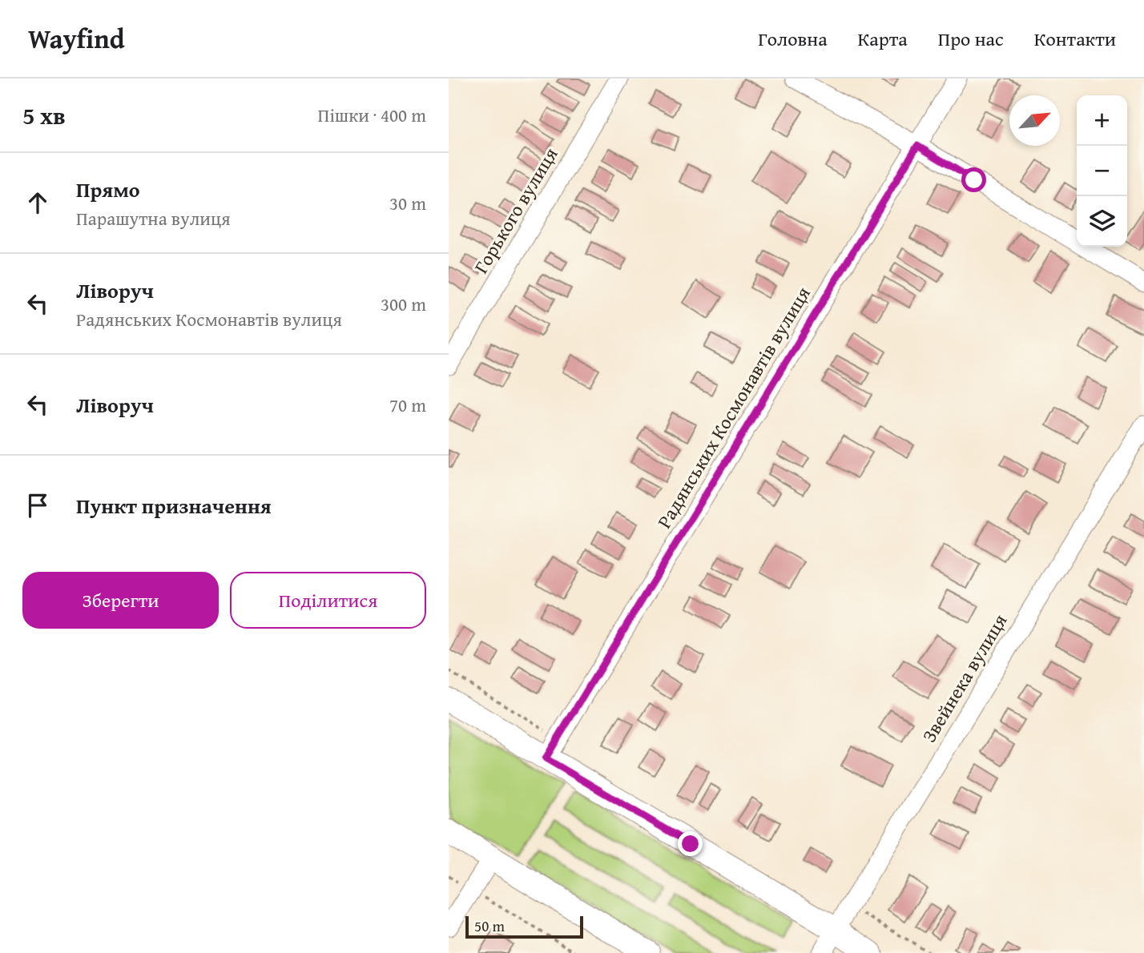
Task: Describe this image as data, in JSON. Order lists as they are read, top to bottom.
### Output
{
  "streets": {
    "street": ["Горького вулиця", "Радянських Космонавтів вулиця", "Звейнека вулиця"]
  },
  "scale_bar": "50 m",
  "north": "top right",
  "page": {
    "header": "Wayfind",
    "nav": [
      "Головна",
      "Карта",
      "Про нас",
      "Контакти"
    ],
    "heading": ["5 хв", "Пішки · 400 m"],
    "map_buttons": ["+", "−"],
    "list": [
      ["Прямо", "Парашутна вулиця", "30 m"],
      ["Ліворуч", "Радянських Космонавтів вулиця", "300 m"],
      ["Ліворуч", "70 m"],
      "Пункт призначення"
    ],
    "buttons": ["Зберегти", "Поділитися"],
    "scale": "50 m"
  }
}
